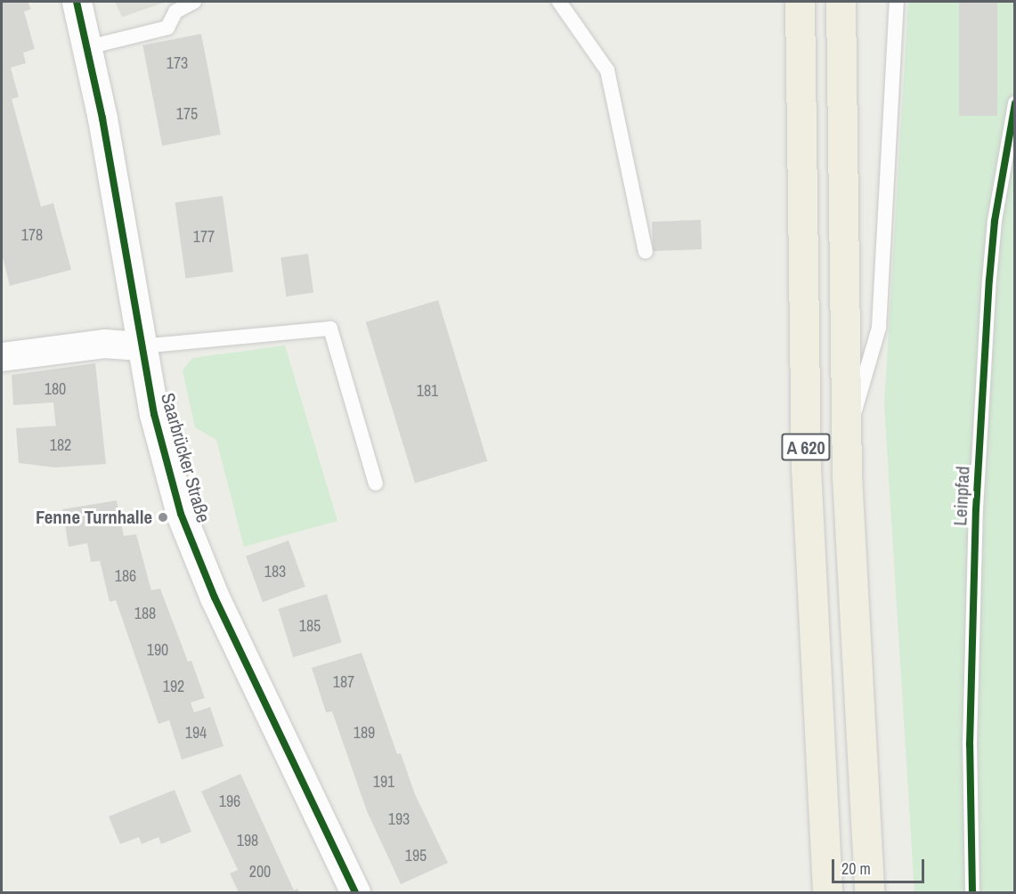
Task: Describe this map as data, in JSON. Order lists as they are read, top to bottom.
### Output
{
  "streets": {
    "highway": ["A 620"],
    "street": ["Saarbrücker Straße"],
    "lane": ["Leinpfad"]
  },
  "places": ["Fenne Turnhalle"],
  "house_numbers": [
    "173",
    "175",
    "178",
    "177",
    "180",
    "181",
    "182",
    "183",
    "186",
    "188",
    "185",
    "190",
    "187",
    "192",
    "194",
    "189",
    "191",
    "196",
    "193",
    "198",
    "195",
    "200"
  ],
  "scale_bar": "20 m"
}
